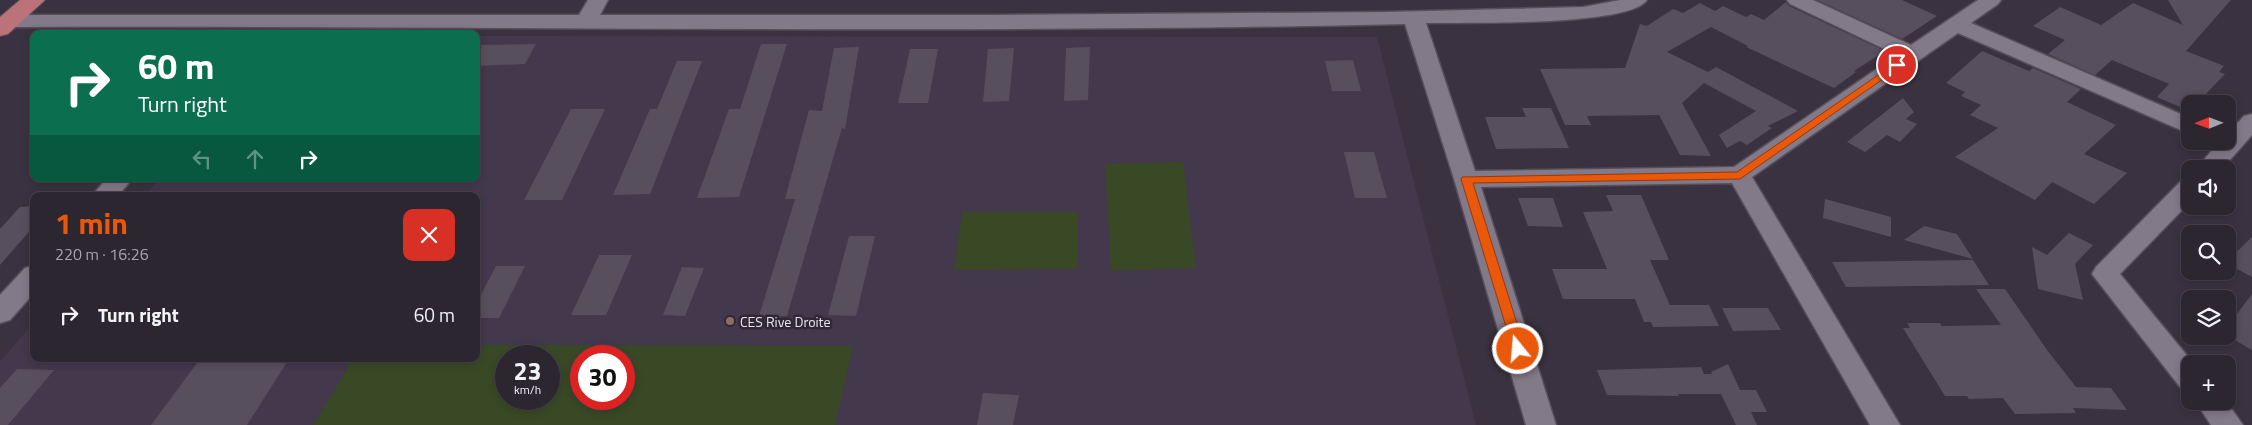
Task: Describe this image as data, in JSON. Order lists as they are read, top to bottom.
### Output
{
  "places": ["CES Rive Droite"],
  "north": "left",
  "page": {
    "turn": ["60 m", "Turn right"],
    "map_buttons": "+",
    "heading": ["1 min", "220 m · 16:26"],
    "list": [
      {
        "name": "Turn right",
        "value": "60 m"
      }
    ],
    "speed": "23 km/h",
    "limit": "30"
  }
}
